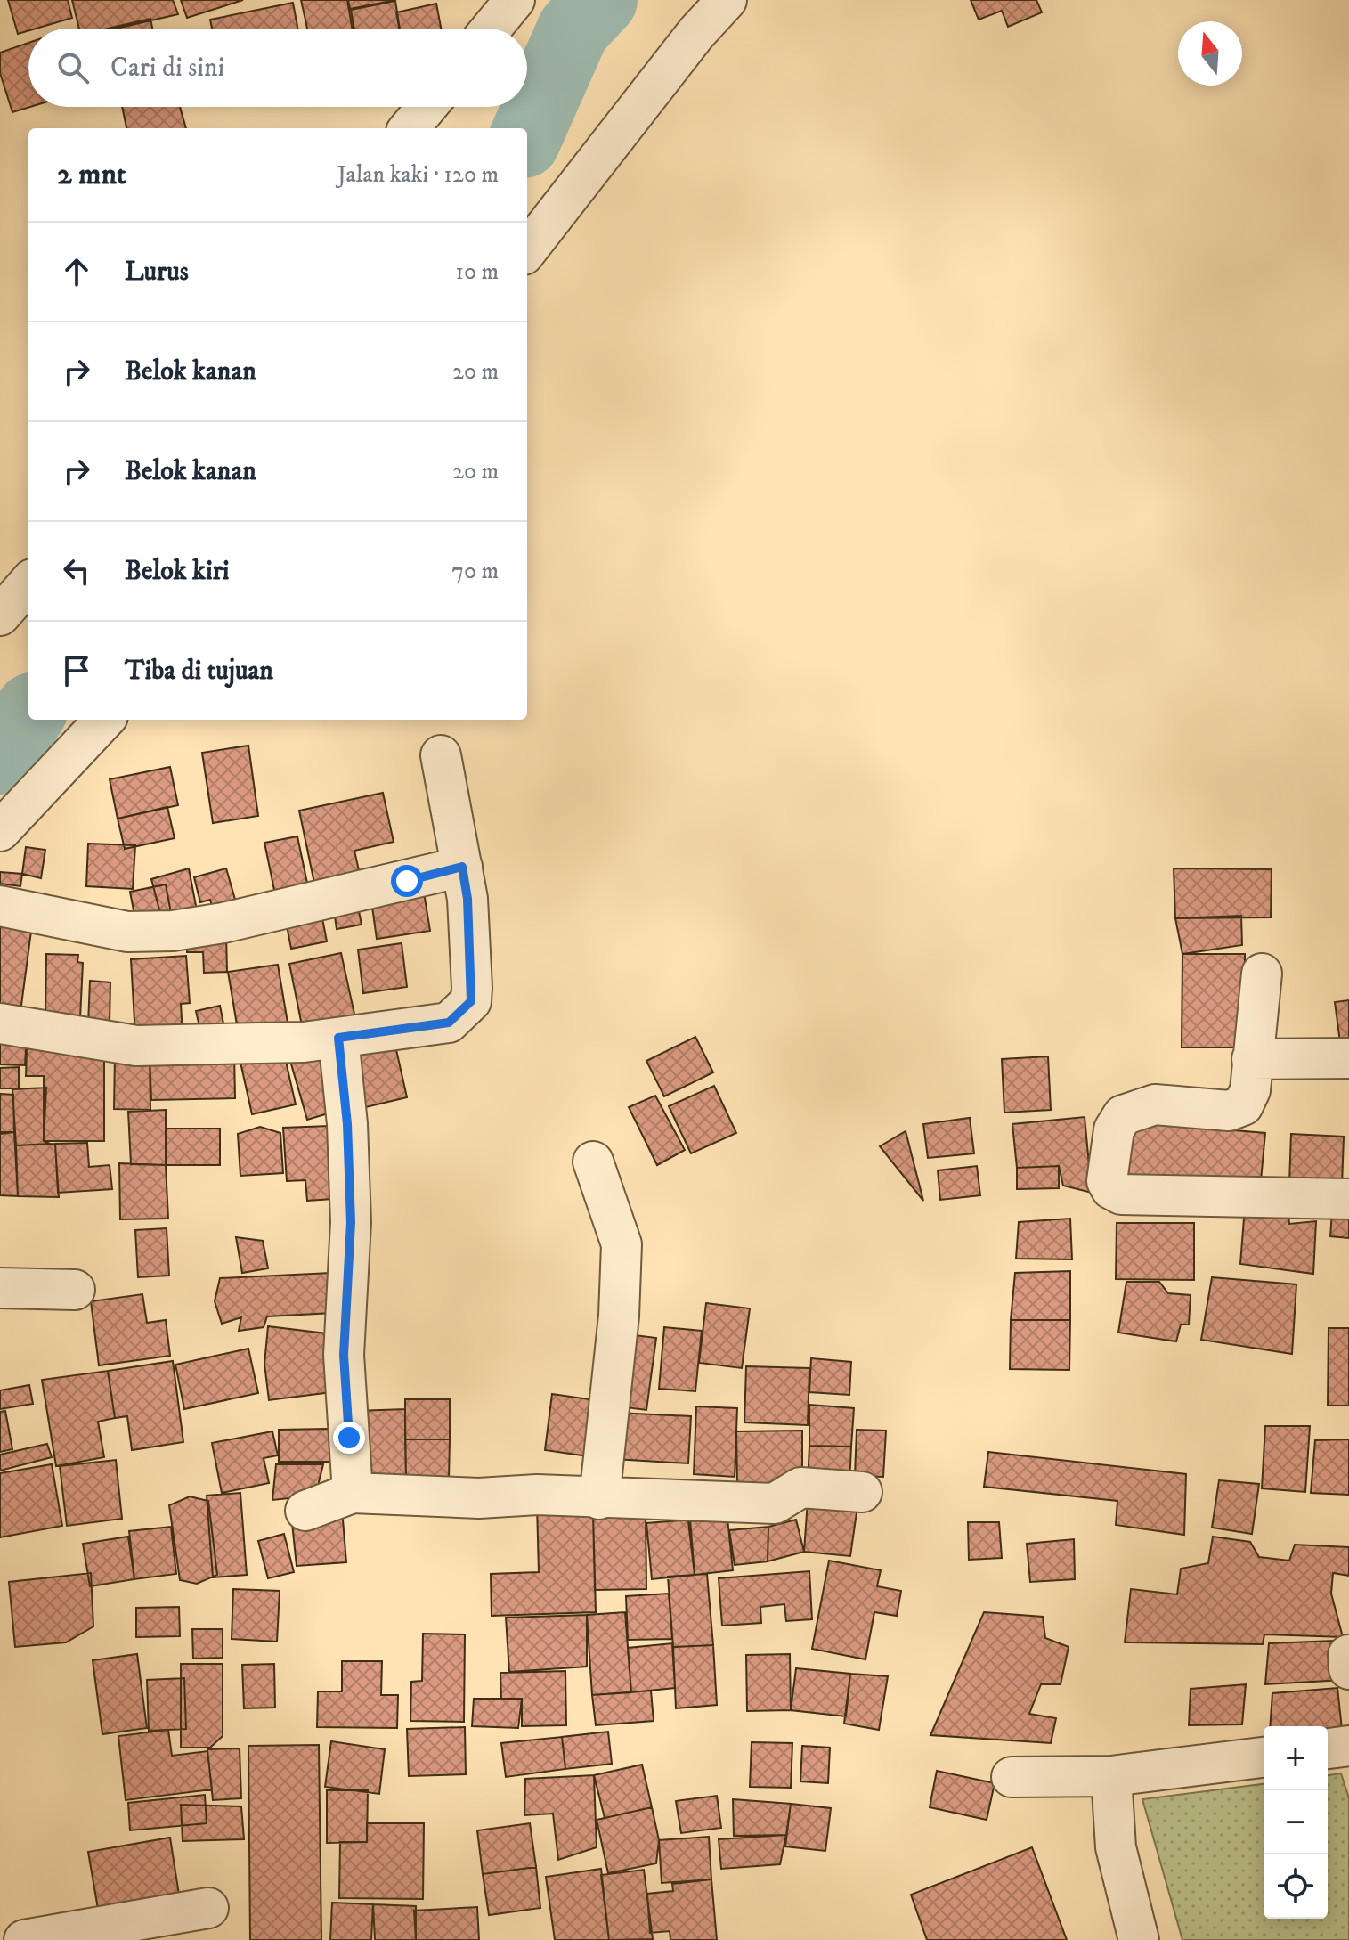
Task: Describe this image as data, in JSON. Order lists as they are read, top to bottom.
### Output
{
  "north": "top",
  "page": {
    "search": "Cari di sini",
    "heading": ["2 mnt", "Jalan kaki · 120 m"],
    "list": [
      ["Lurus", "10 m"],
      ["Belok kanan", "20 m"],
      ["Belok kanan", "20 m"],
      ["Belok kiri", "70 m"],
      "Tiba di tujuan"
    ],
    "map_buttons": ["+", "−"]
  }
}
